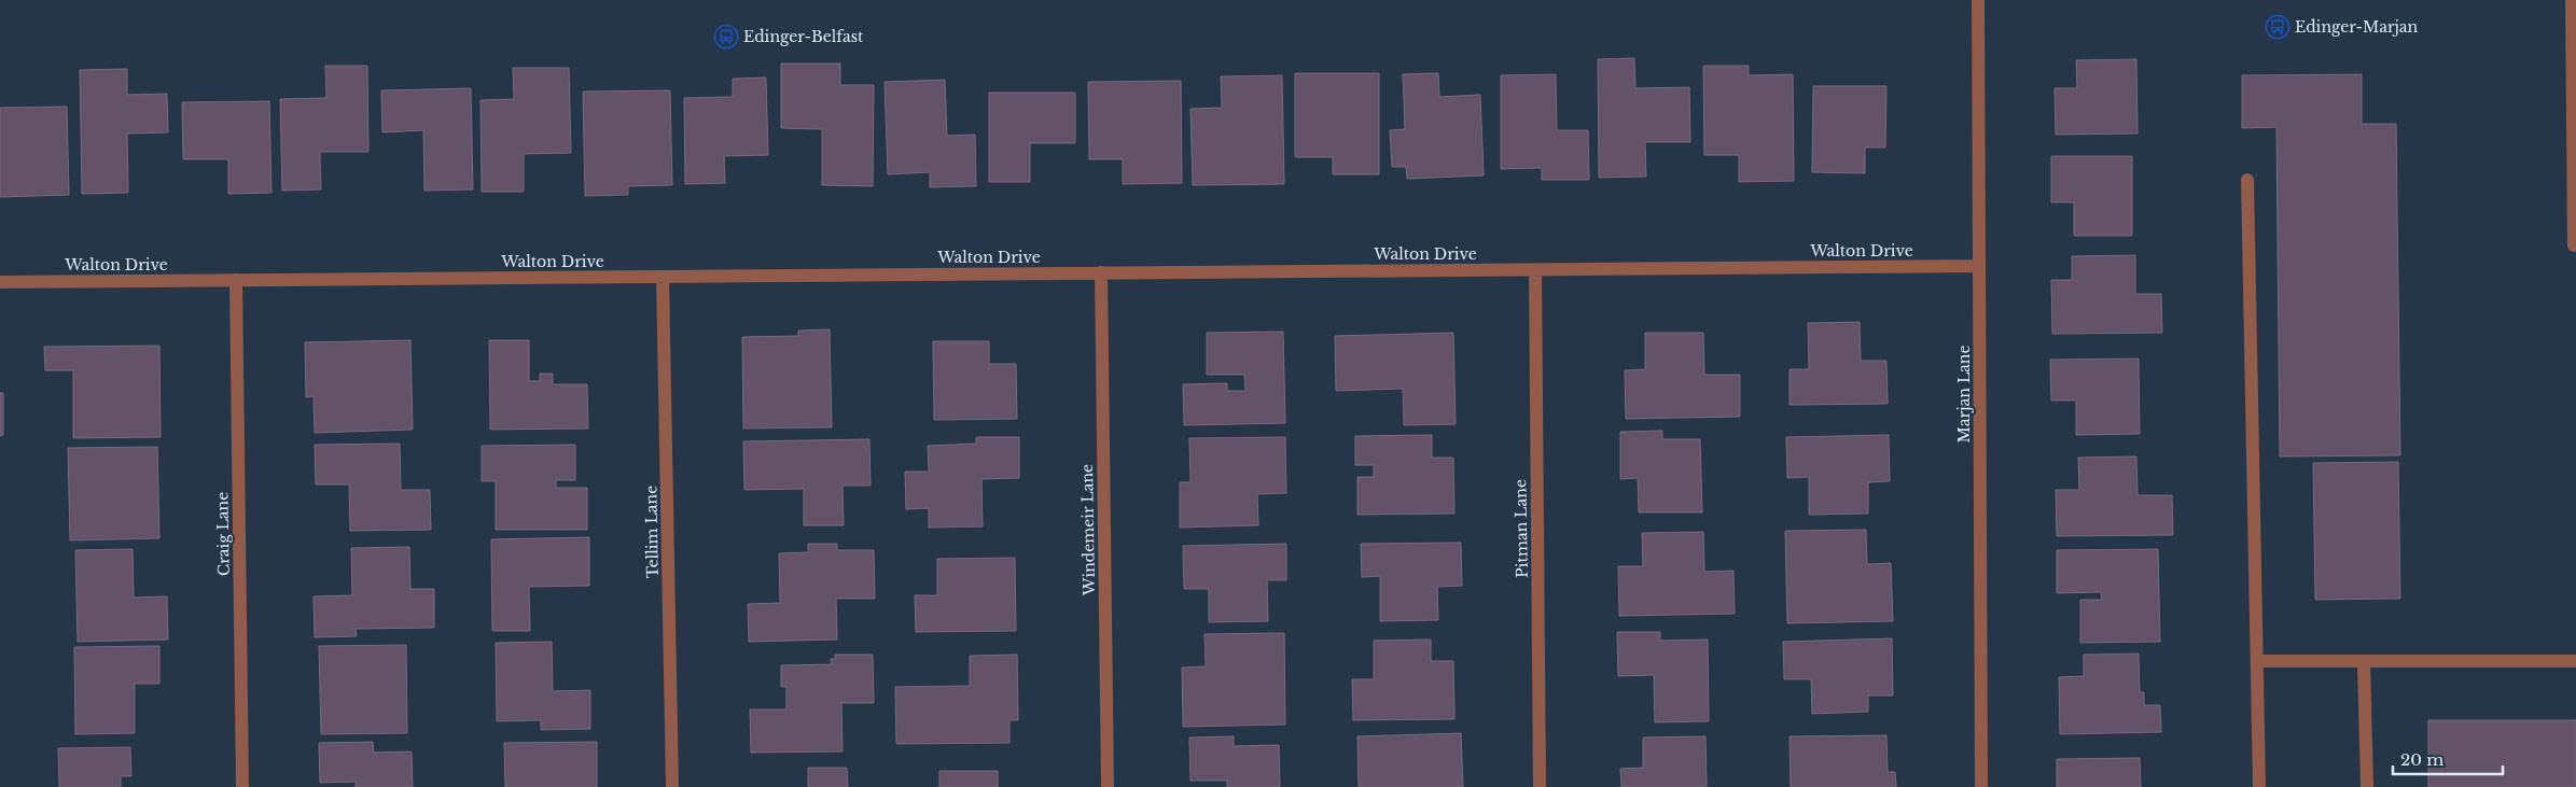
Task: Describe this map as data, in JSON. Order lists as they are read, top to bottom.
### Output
{
  "streets": {
    "street": [
      "Walton Drive",
      "Marjan Lane",
      "Pitman Lane",
      "Windemeir Lane",
      "Tellim Lane",
      "Craig Lane"
    ]
  },
  "crossings": [
    ["Walton Drive", "Marjan Lane"],
    ["Walton Drive", "Pitman Lane"],
    ["Walton Drive", "Windemeir Lane"],
    ["Walton Drive", "Tellim Lane"],
    ["Walton Drive", "Craig Lane"]
  ],
  "places": {
    "bus stop": ["Edinger-Marjan", "Edinger-Belfast"]
  },
  "scale_bar": "20 m"
}
